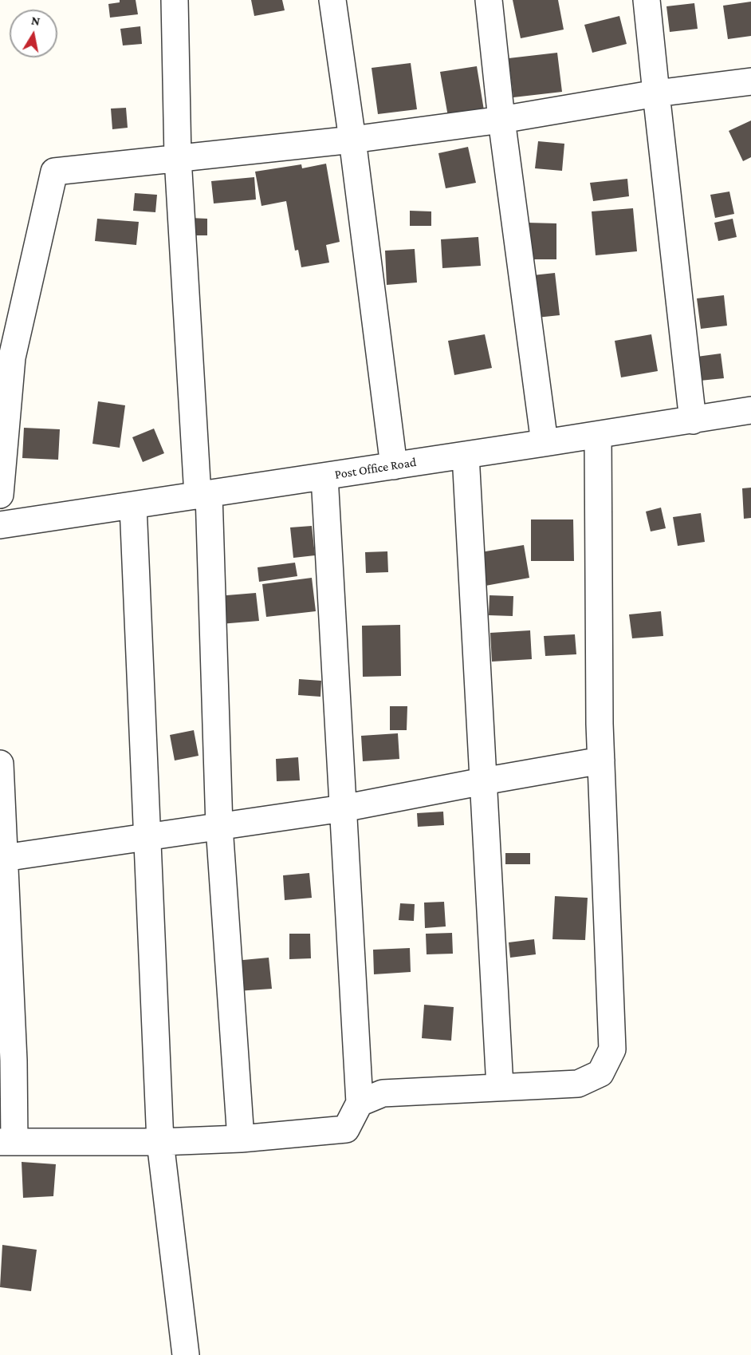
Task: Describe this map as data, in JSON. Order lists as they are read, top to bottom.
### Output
{
  "streets": {
    "street": ["Post Office Road"]
  },
  "north": "top"
}
